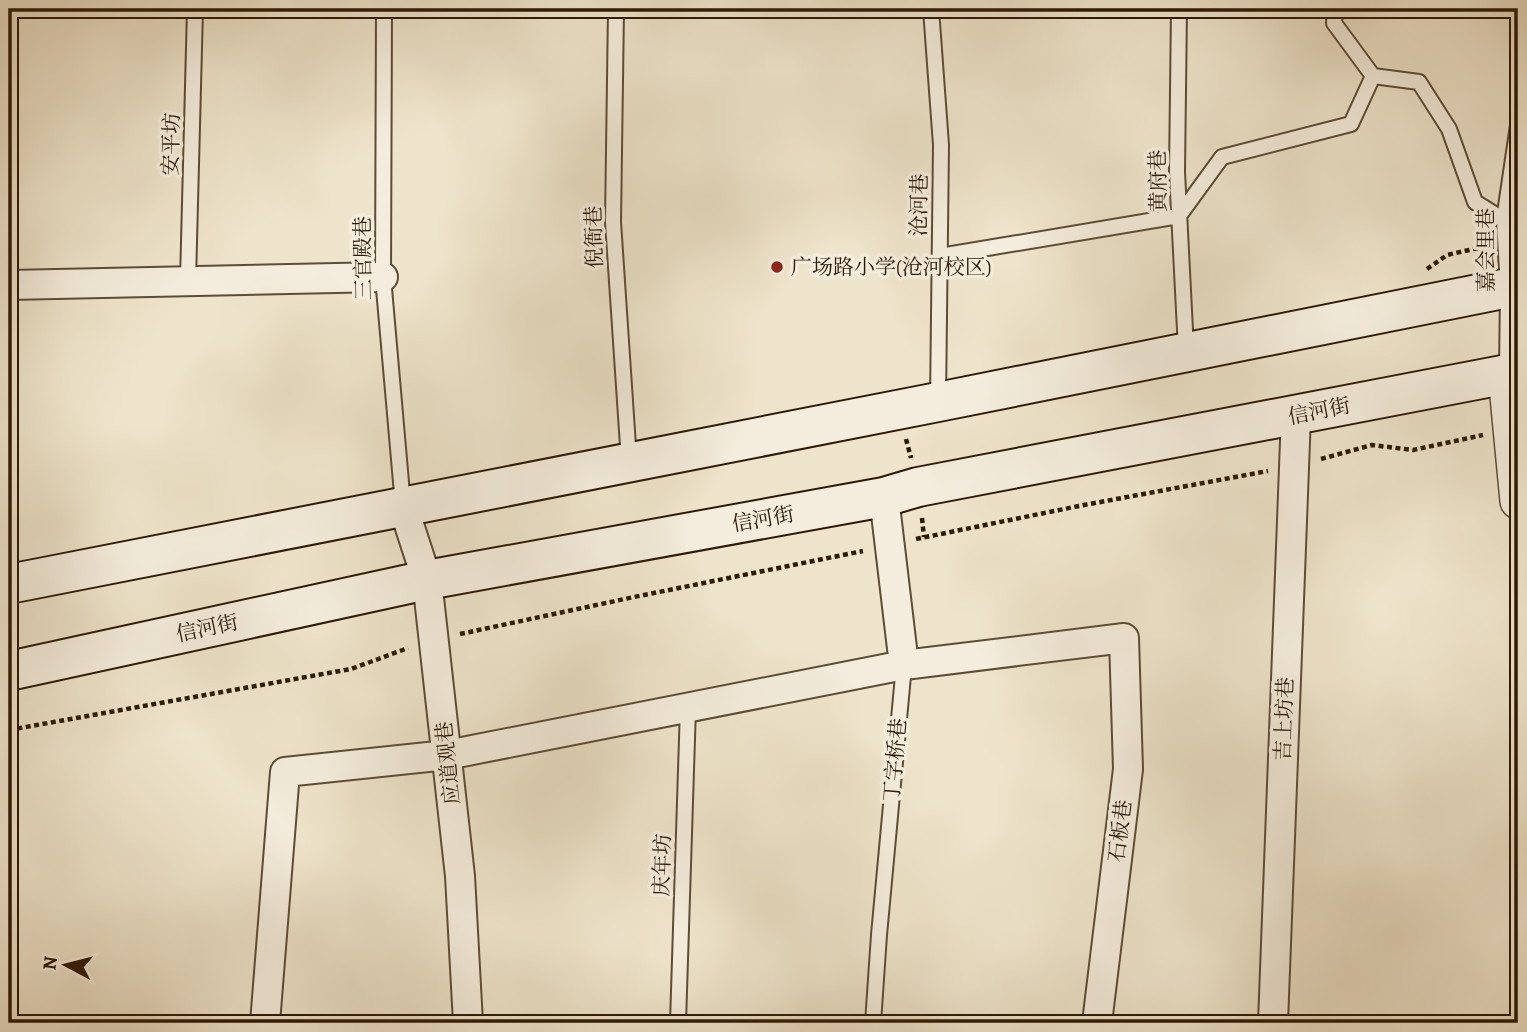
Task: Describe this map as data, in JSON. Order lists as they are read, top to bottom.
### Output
{
  "streets": {
    "main road": ["信河街"],
    "street": [
      "吉上坊巷",
      "丁字桥巷",
      "应道观巷",
      "石板巷"
    ],
    "lane": [
      "安平坊",
      "黄府巷",
      "沧河巷",
      "倪衙巷",
      "嘉会里巷",
      "三官殿巷",
      "庆年坊"
    ]
  },
  "crossings": [
    ["嘉会里巷", "信河街"],
    ["三官殿巷", "应道观巷"],
    ["信河街", "吉上坊巷"],
    ["信河街", "丁字桥巷"],
    ["信河街", "应道观巷"],
    ["丁字桥巷", "石板巷"]
  ],
  "places": ["广场路小学(沧河校区)"],
  "north": "left"
}
